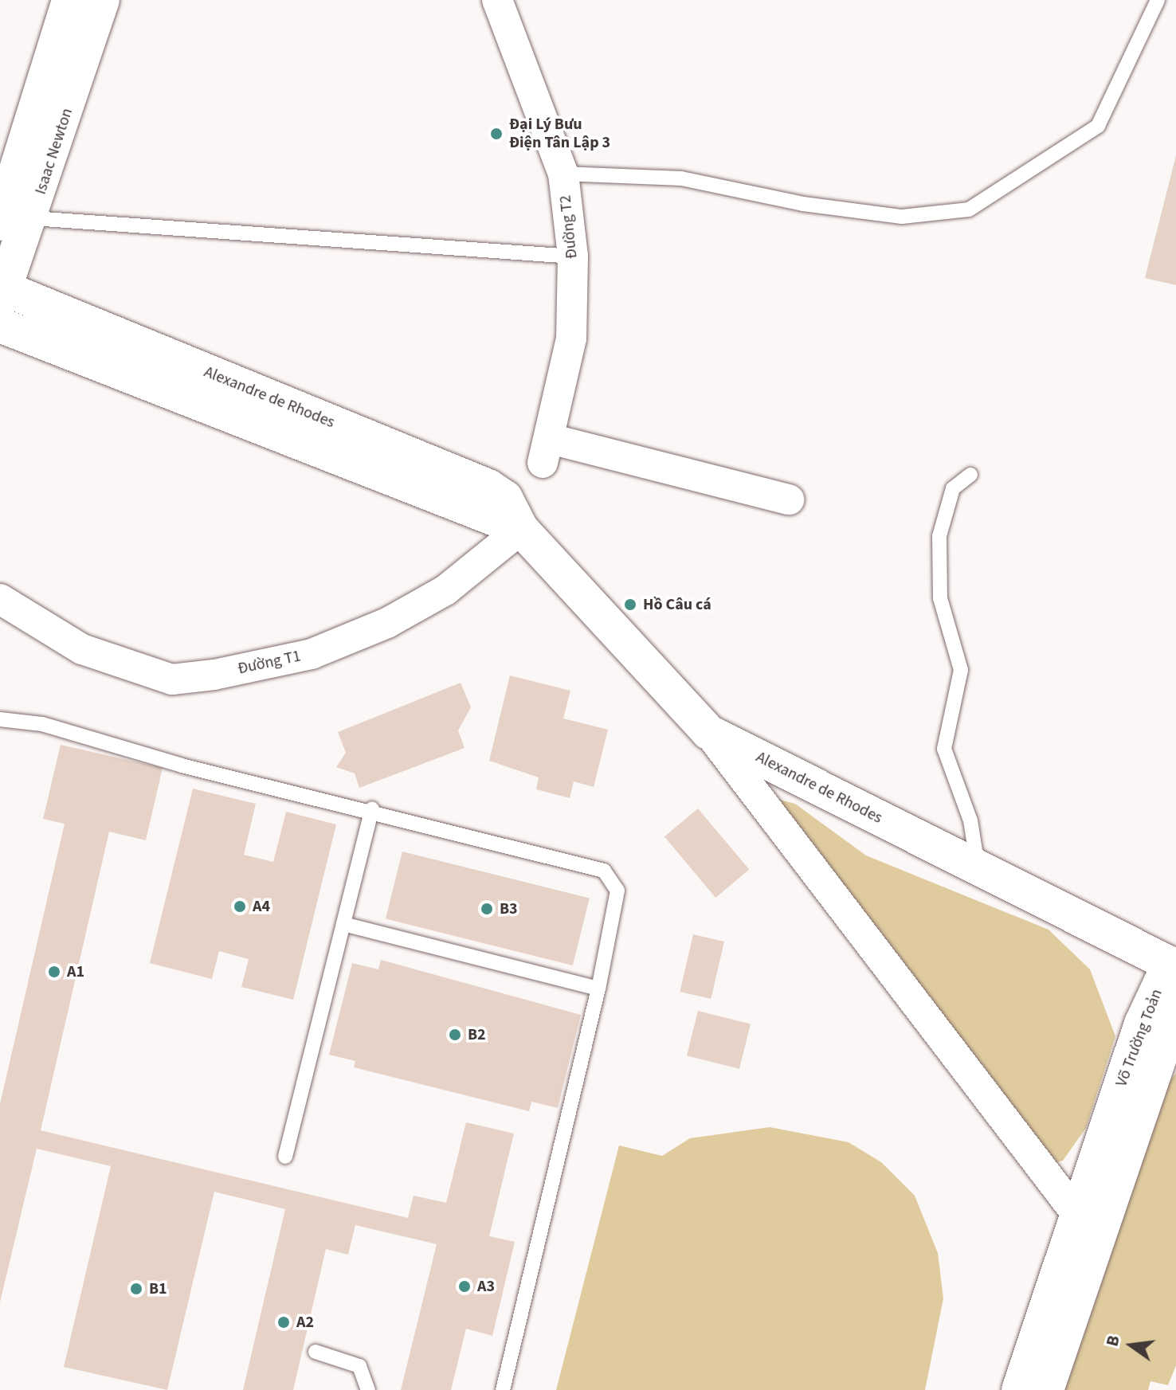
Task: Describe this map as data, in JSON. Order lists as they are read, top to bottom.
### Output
{
  "streets": {
    "street": [
      "Isaac Newton",
      "Đường T2",
      "Alexandre de Rhodes",
      "Đường T1",
      "Võ Trường Toản"
    ]
  },
  "crossings": [
    ["Isaac Newton", "Alexandre de Rhodes"],
    ["Alexandre de Rhodes", "Đường T1"],
    ["Alexandre de Rhodes", "Võ Trường Toản"]
  ],
  "places": [
    "Đại Lý Bưu Điện Tân Lập 3",
    "Hồ Câu cá",
    "A4",
    "B3",
    "A1",
    "B2",
    "A3",
    "B1",
    "A2"
  ],
  "north": "left"
}
